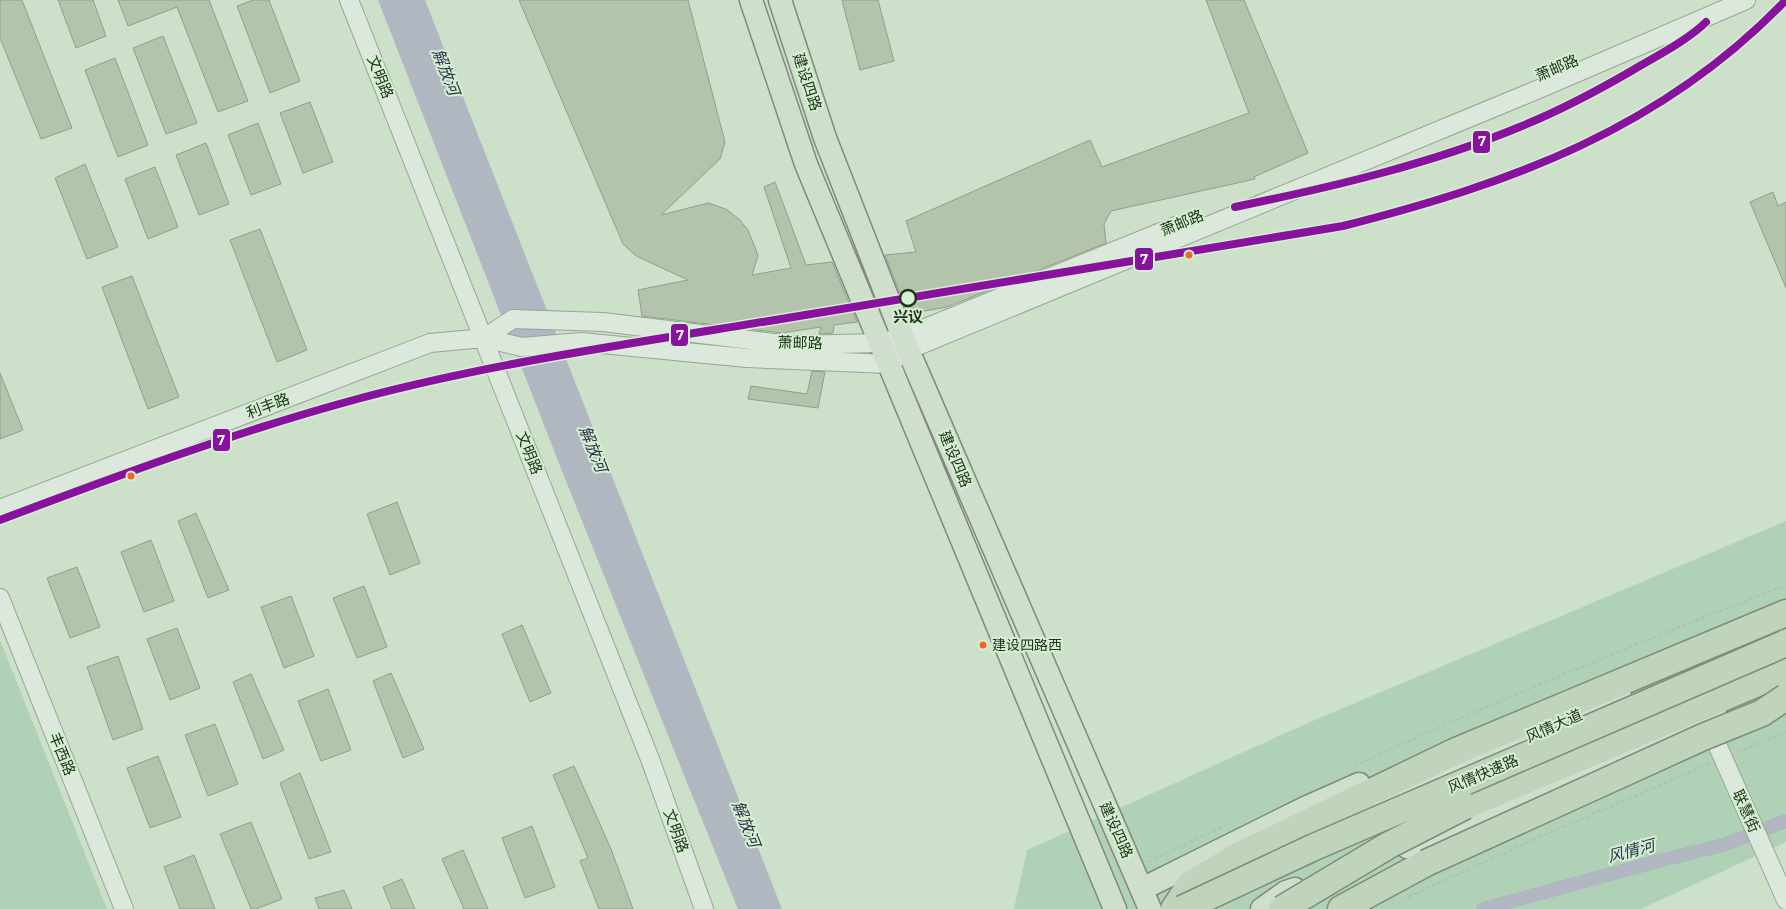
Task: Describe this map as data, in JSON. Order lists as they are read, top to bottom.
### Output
{
  "streets": {
    "highway": ["风情快速路"],
    "main road": ["建设四路", "风情大道"],
    "street": [
      "萧邮路",
      "文明路",
      "利丰路",
      "丰西路",
      "联慧街"
    ]
  },
  "crossings": [
    ["萧邮路", "文明路"],
    ["萧邮路", "建设四路"],
    ["萧邮路", "利丰路"],
    ["文明路", "利丰路"]
  ],
  "water": ["解放河", "风情河"],
  "places": ["兴议", "建设四路西"],
  "lines": ["transit line 7"]
}
